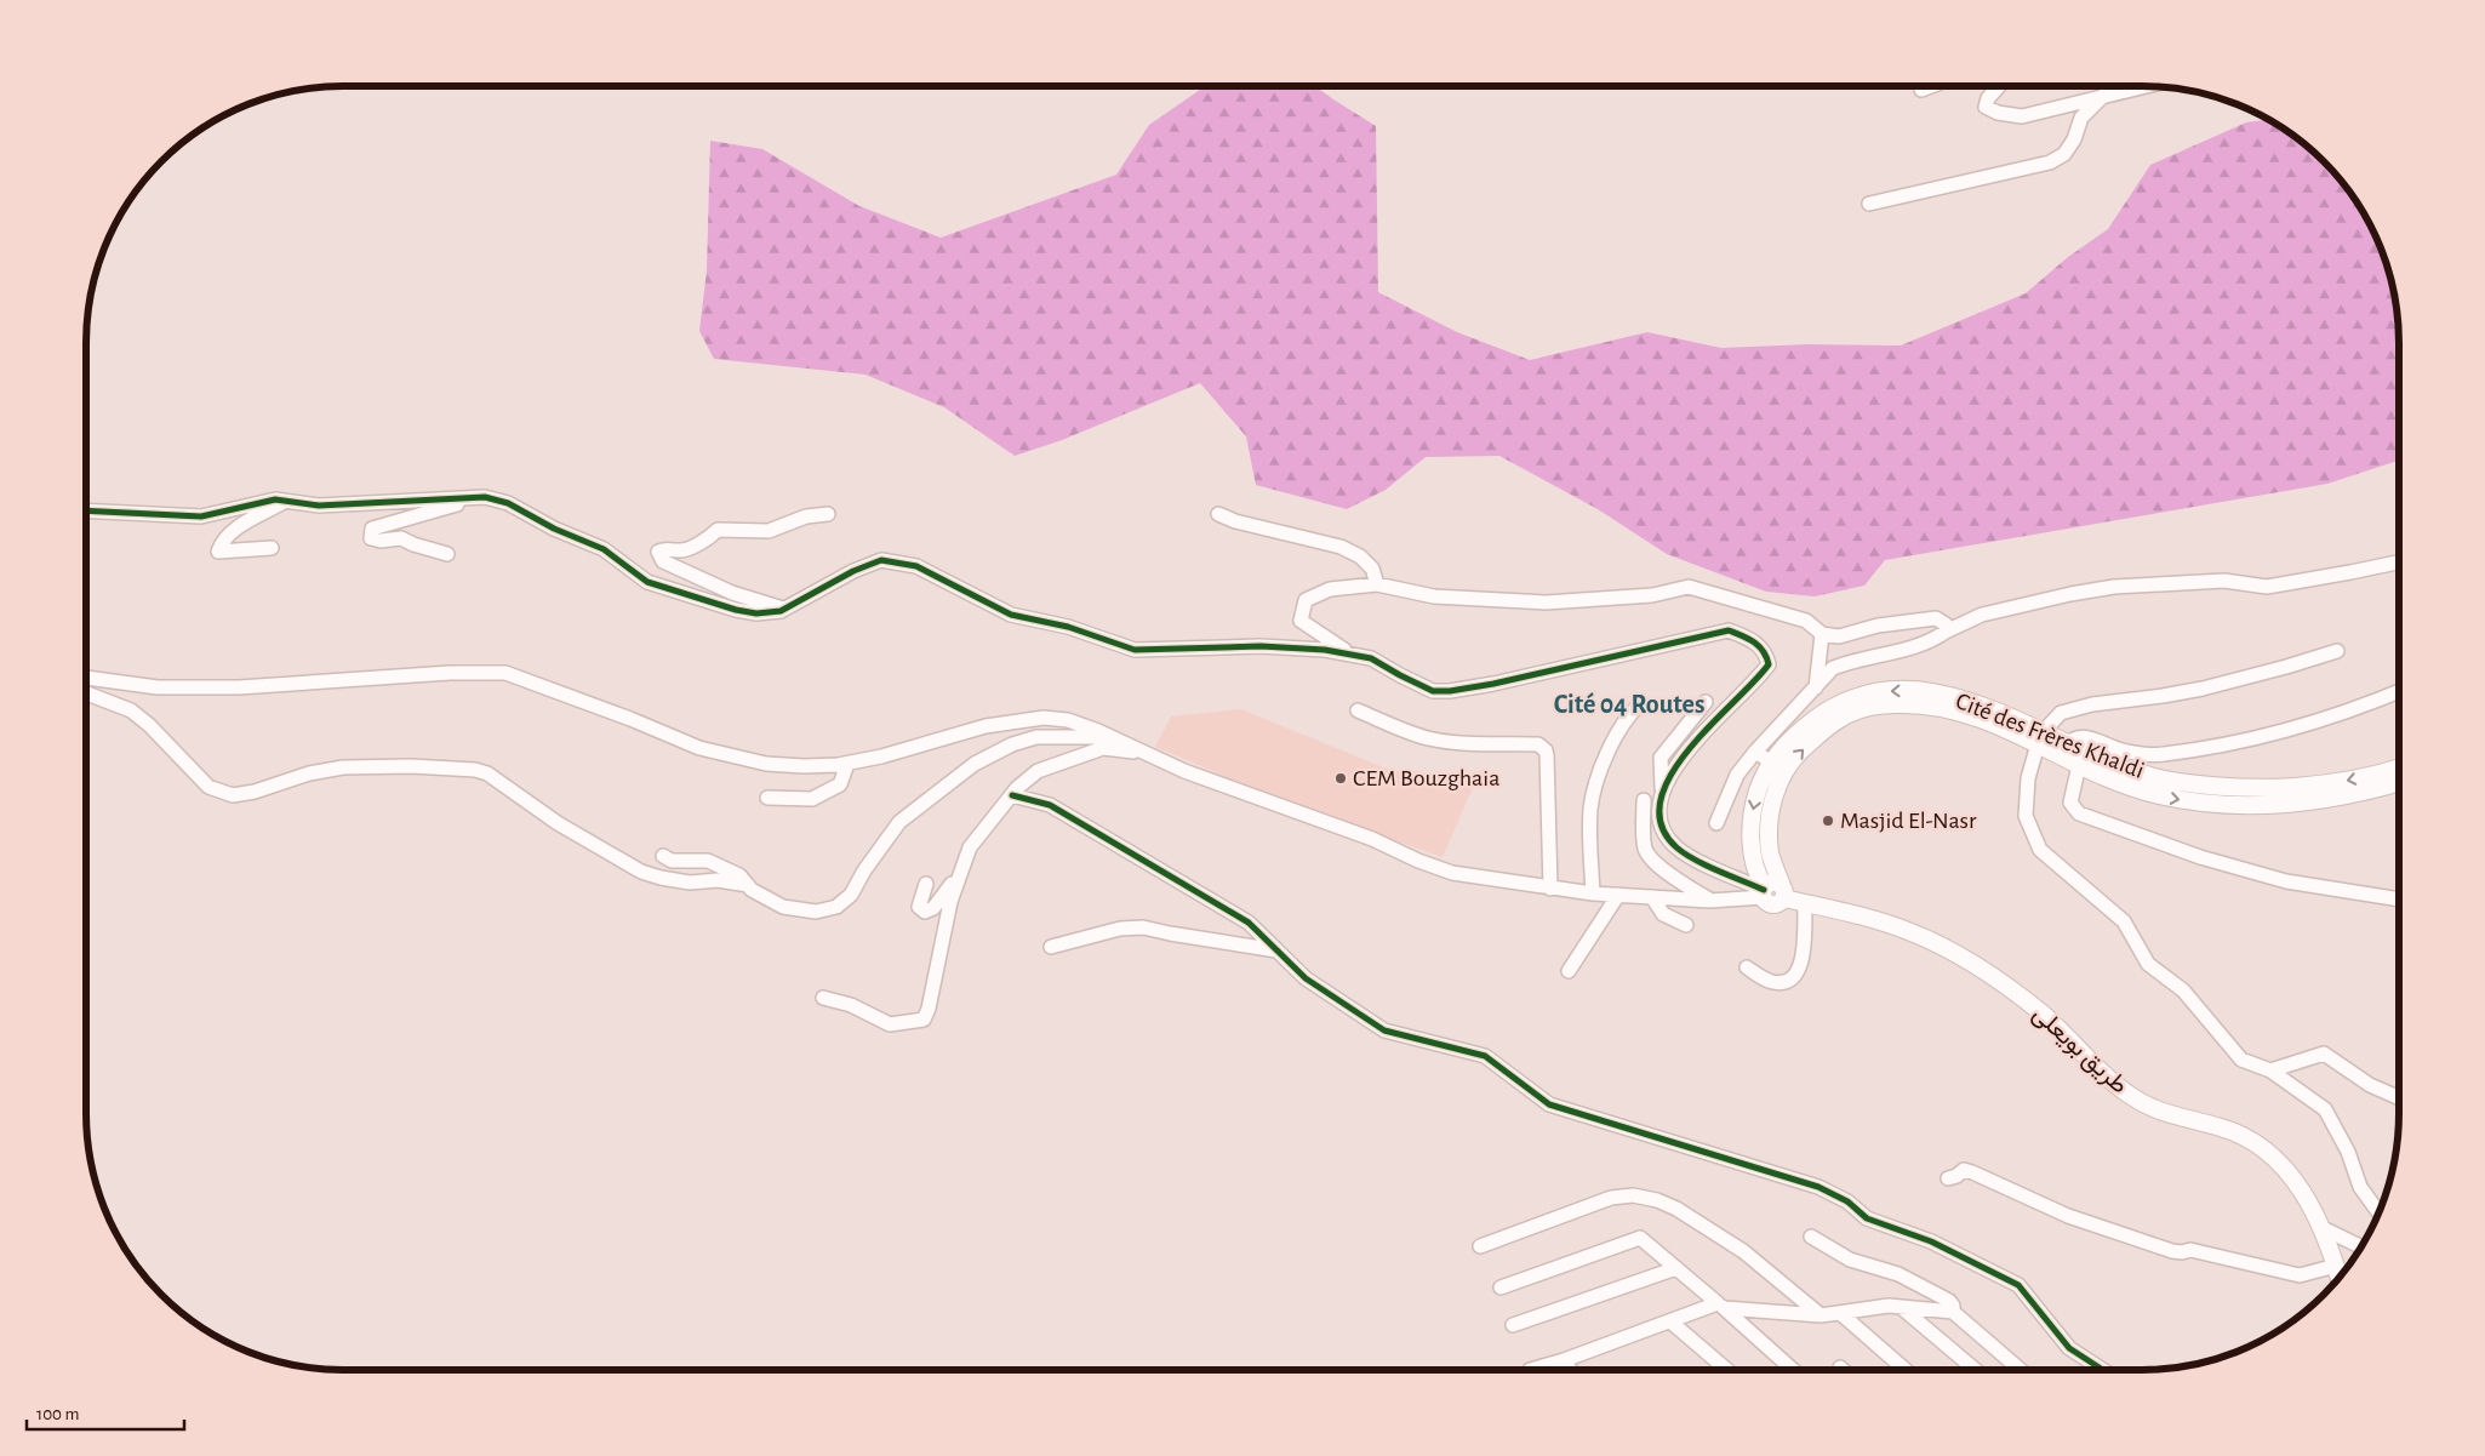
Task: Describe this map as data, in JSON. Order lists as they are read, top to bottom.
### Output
{
  "streets": {
    "main road": ["Cité des Frères Khaldi", "طريق بويعلى"]
  },
  "crossings": [
    ["Cité des Frères Khaldi", "طريق بويعلى"]
  ],
  "districts": ["Cité 04 Routes"],
  "places": ["CEM Bouzghaia", "Masjid El-Nasr"],
  "scale_bar": "100 m"
}
